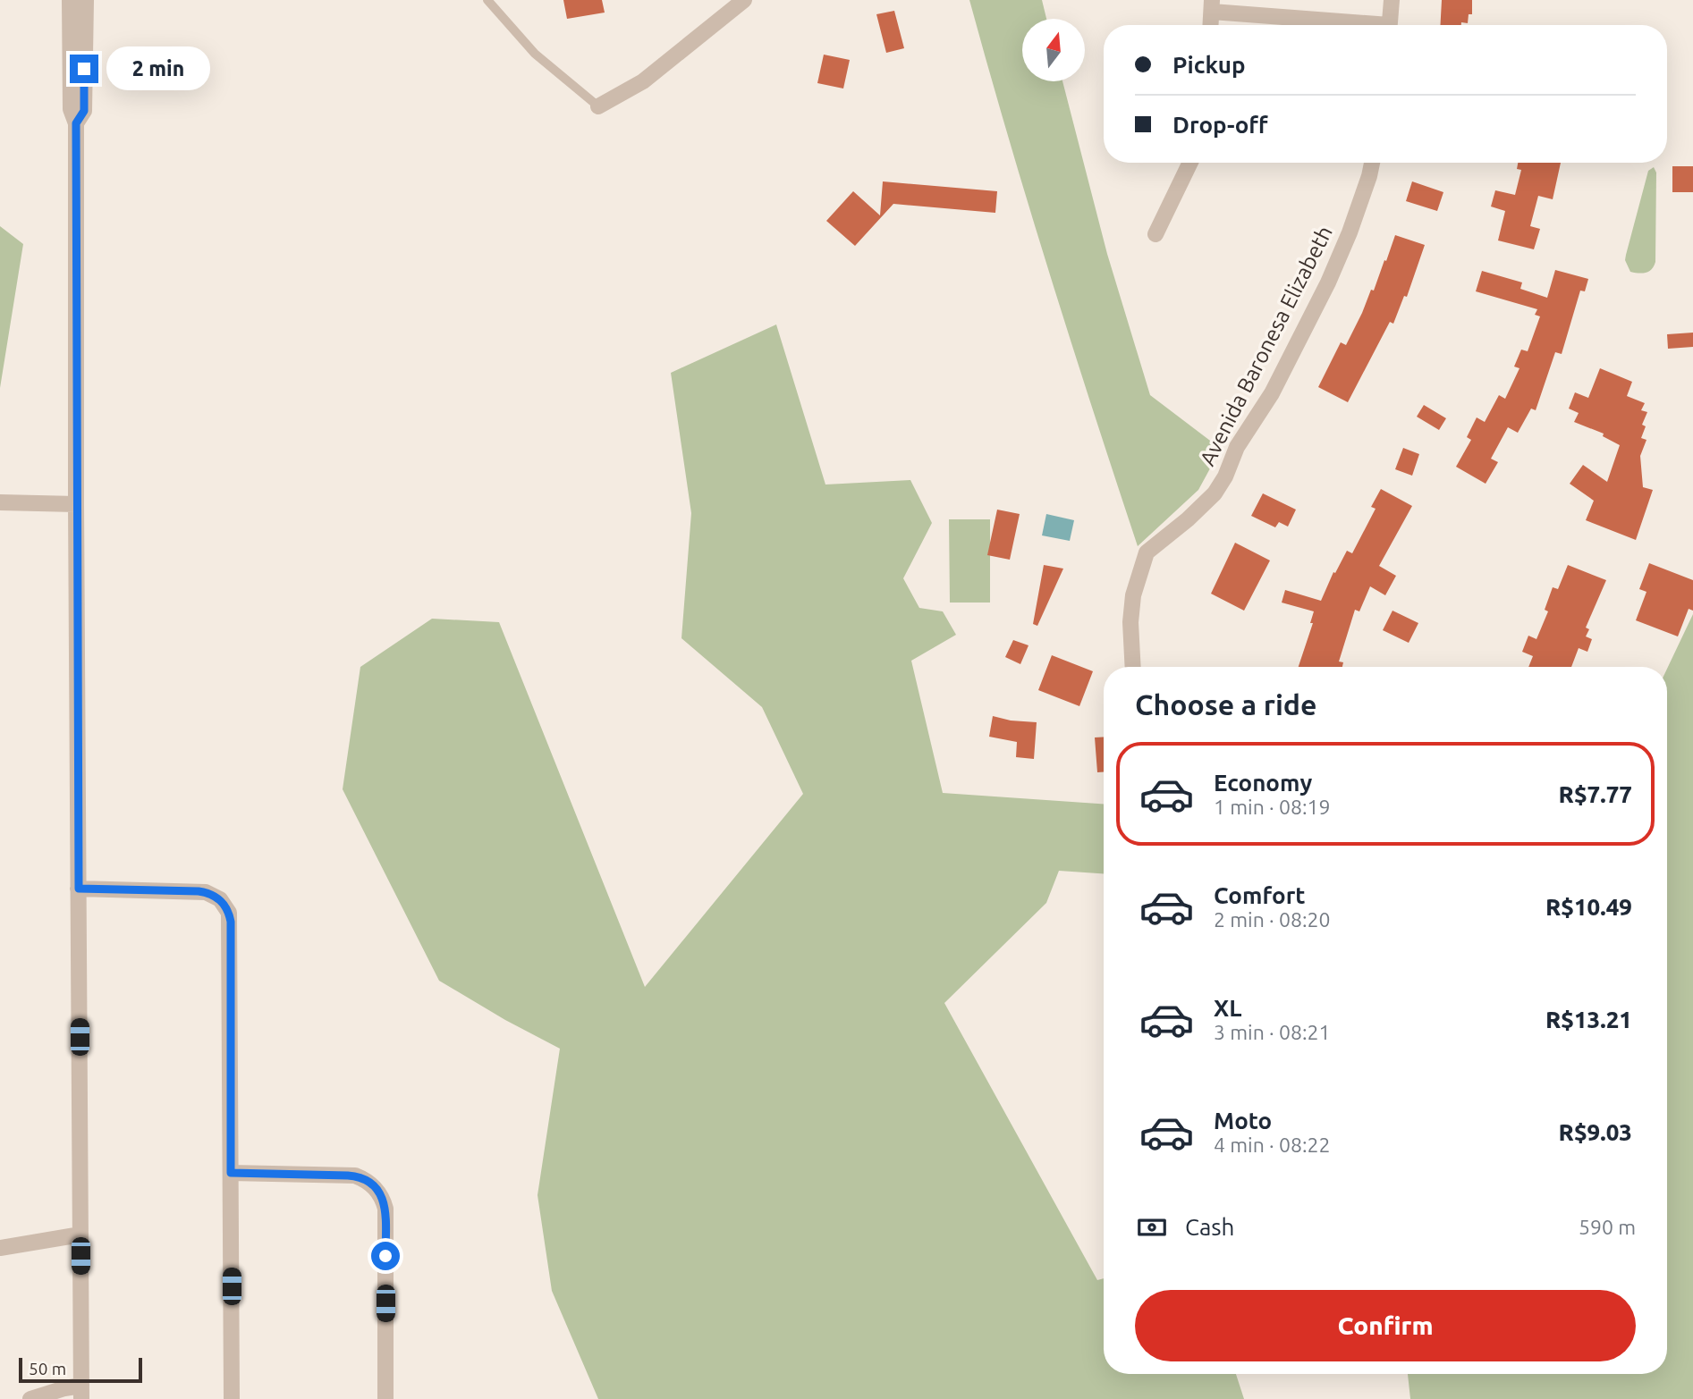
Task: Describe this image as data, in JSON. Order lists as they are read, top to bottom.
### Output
{
  "streets": {
    "street": ["Avenida Baronesa Elizabeth"]
  },
  "scale_bar": "50 m",
  "north": "top",
  "page": {
    "banner": ["Pickup", "Drop-off"],
    "bubble": "2 min",
    "heading": "Choose a ride",
    "list": [
      {
        "name": "Economy",
        "note": "1 min · 08:19",
        "value": "R$7.77"
      },
      {
        "name": "Comfort",
        "note": "2 min · 08:20",
        "value": "R$10.49"
      },
      {
        "name": "XL",
        "note": "3 min · 08:21",
        "value": "R$13.21"
      },
      {
        "name": "Moto",
        "note": "4 min · 08:22",
        "value": "R$9.03"
      }
    ],
    "pay": ["Cash", "590 m"],
    "buttons": "Confirm",
    "scale": "50 m"
  }
}
